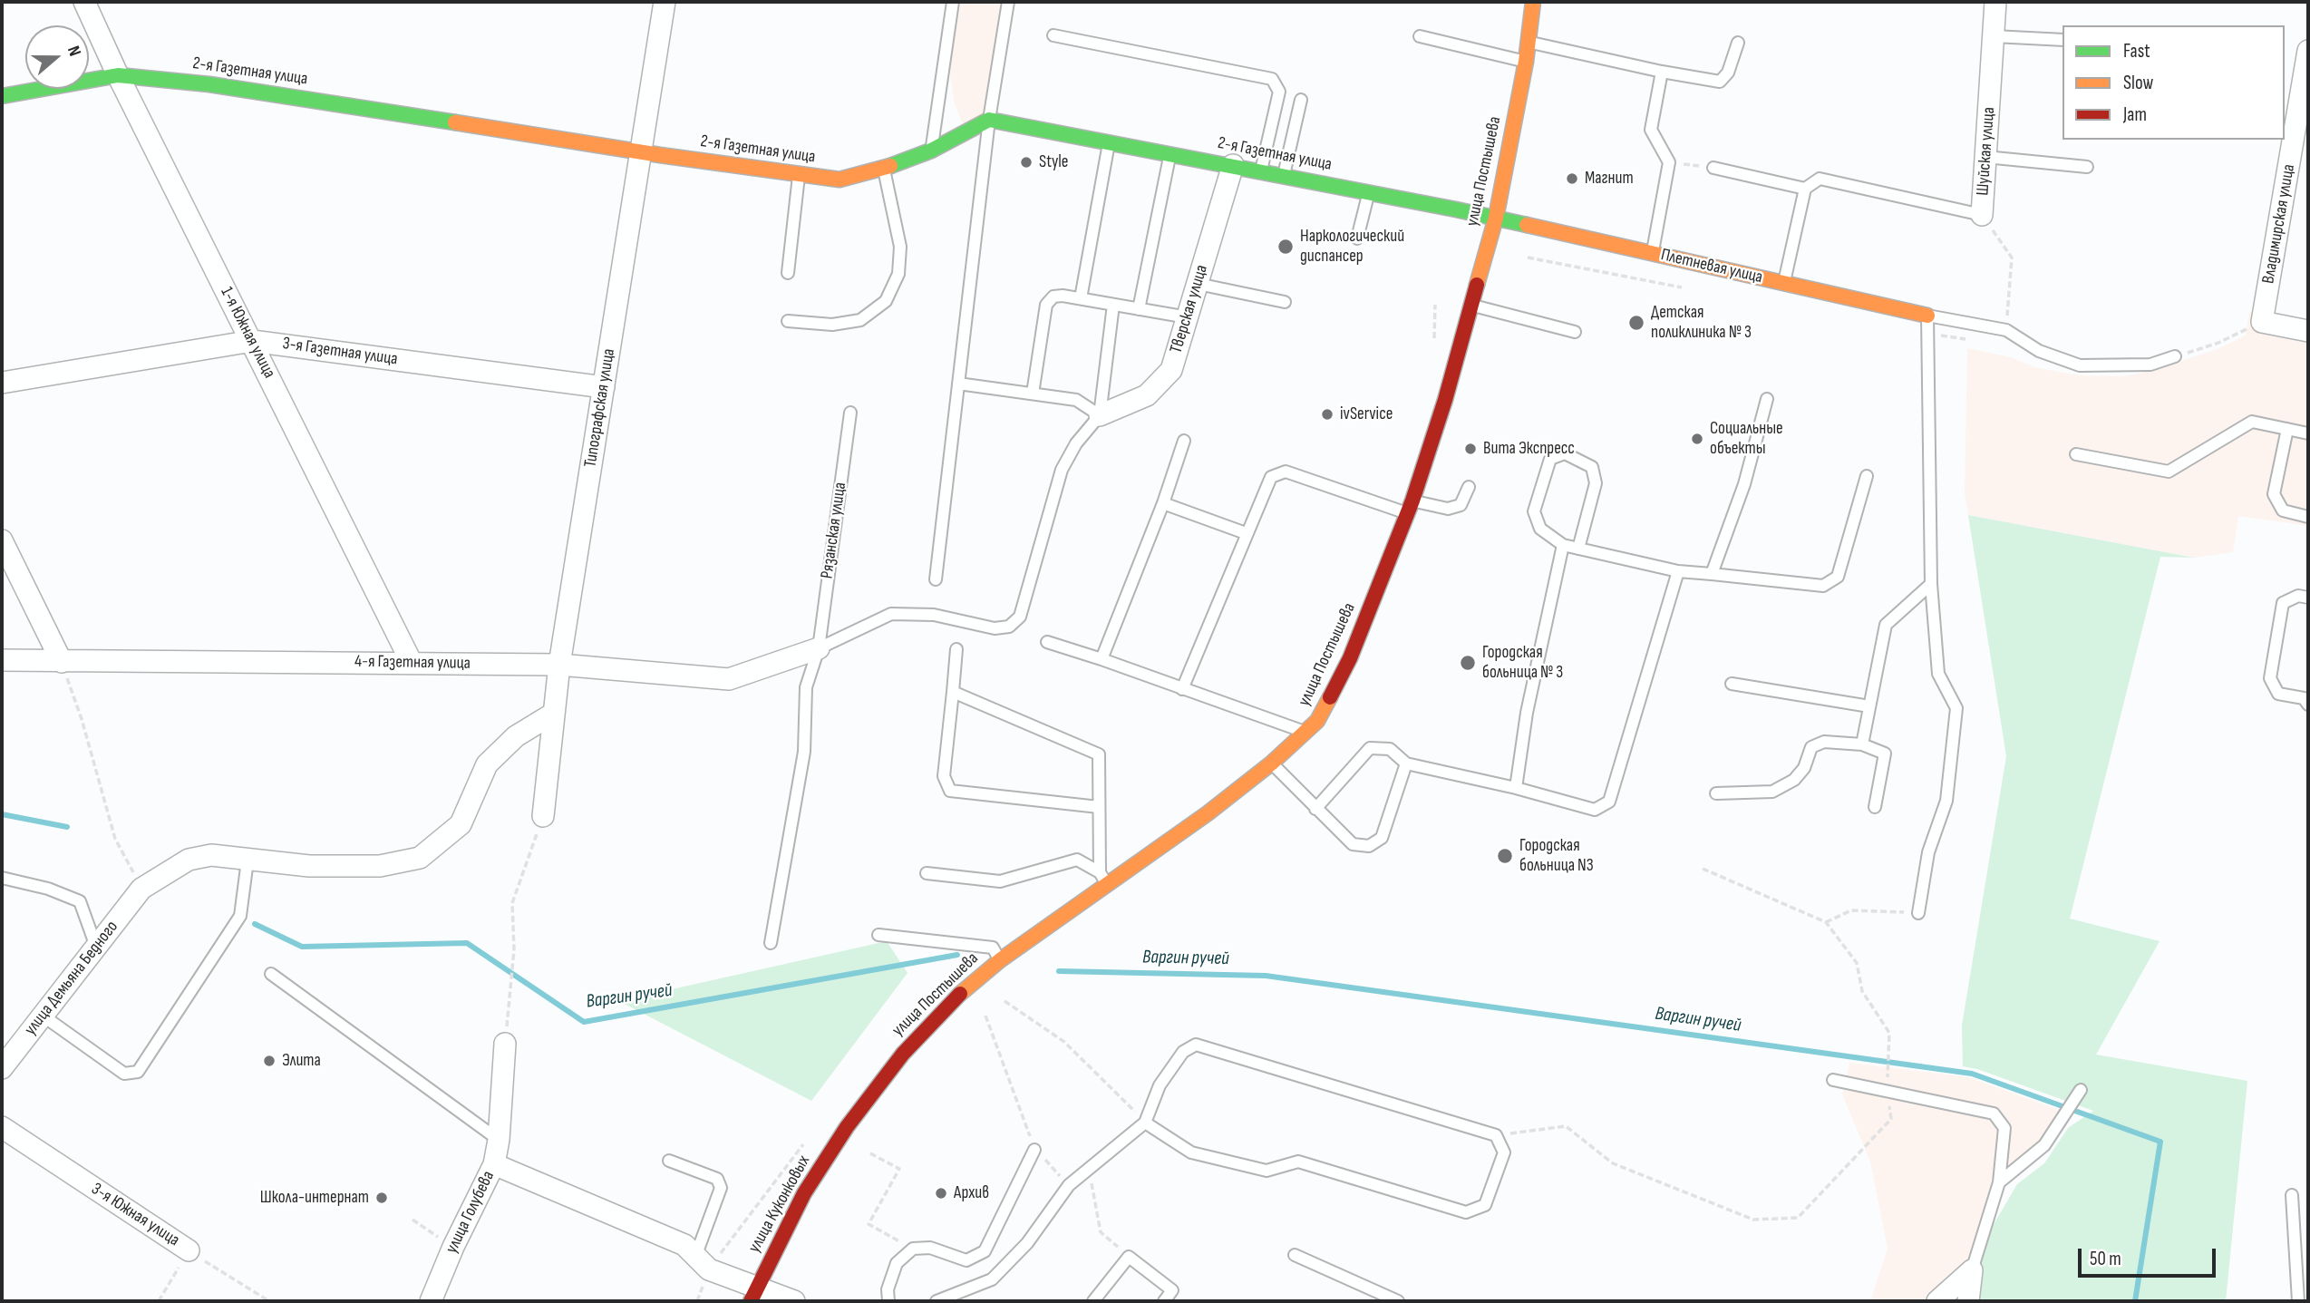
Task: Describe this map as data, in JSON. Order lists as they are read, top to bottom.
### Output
{
  "streets": {
    "street": [
      "2-я Газетная улица",
      "Шуйская улица",
      "улица Постышева",
      "Владимирская улица",
      "Плетневая улица",
      "Тверская улица",
      "1-я Южная улица",
      "3-я Газетная улица",
      "Типографская улица",
      "4-я Газетная улица",
      "улица Демьяна Бедного",
      "улица Куконковых",
      "улица Голубева",
      "3-я Южная улица"
    ],
    "lane": ["Рязанская улица"]
  },
  "crossings": [
    ["2-я Газетная улица", "улица Постышева"],
    ["2-я Газетная улица", "Плетневая улица"],
    ["2-я Газетная улица", "Тверская улица"],
    ["2-я Газетная улица", "1-я Южная улица"],
    ["2-я Газетная улица", "Типографская улица"],
    ["улица Постышева", "Плетневая улица"],
    ["улица Постышева", "улица Куконковых"],
    ["1-я Южная улица", "3-я Газетная улица"],
    ["1-я Южная улица", "4-я Газетная улица"],
    ["3-я Газетная улица", "Типографская улица"],
    ["Типографская улица", "4-я Газетная улица"],
    ["Рязанская улица", "4-я Газетная улица"]
  ],
  "water": ["Варгин ручей"],
  "places": [
    "Style",
    "Магнит",
    "Наркологический диспансер",
    "Детская поликлиника № 3",
    "ivService",
    "Социальные объекты",
    "Вита Экспресс",
    "Городская больница № 3",
    "Городская больница N3",
    "Элита",
    "Архив",
    "Школа-интернат"
  ],
  "legend": ["Fast", "Slow", "Jam"],
  "scale_bar": "50 m",
  "north": "right"
}
